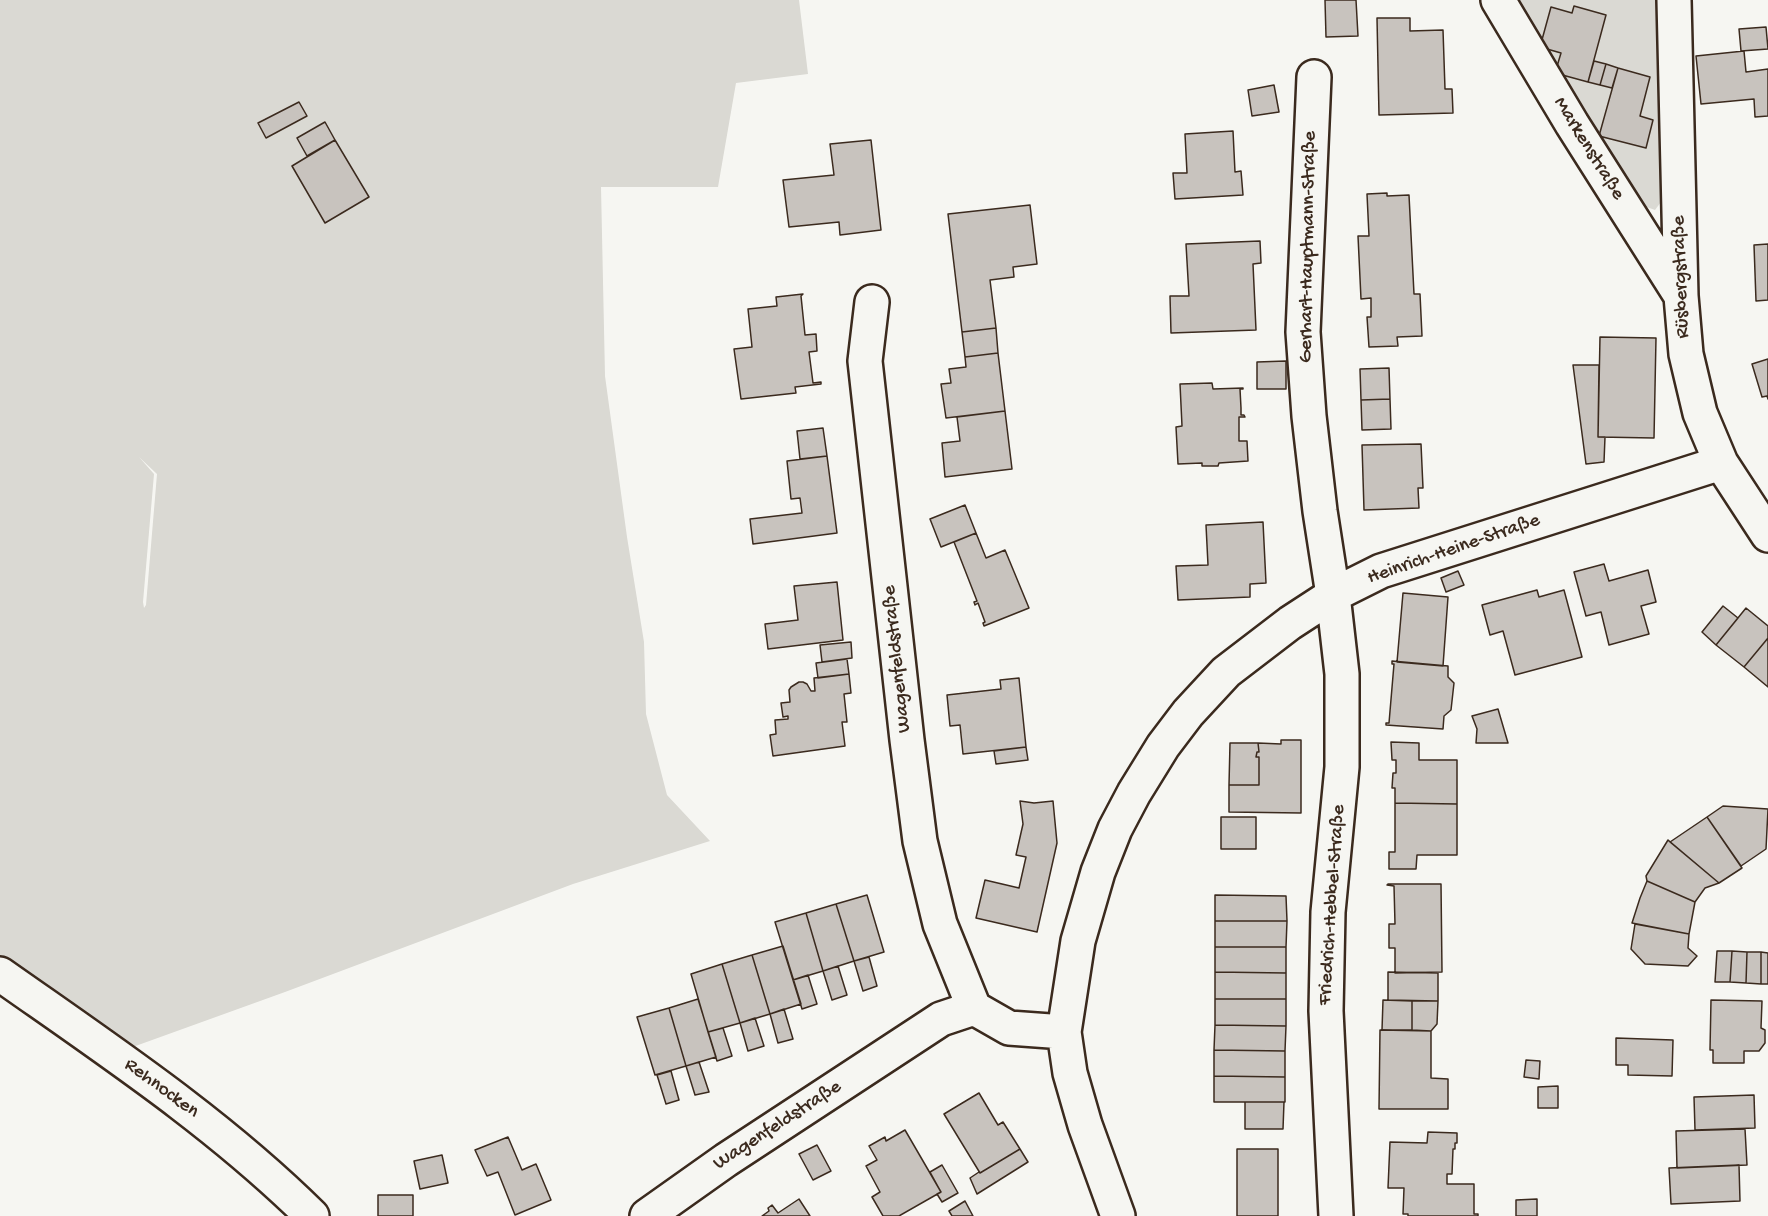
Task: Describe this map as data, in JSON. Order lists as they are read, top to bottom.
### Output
{
  "streets": {
    "street": [
      "Markenstraße",
      "Gerhart-Hauptmann-Straße",
      "Rüsbergstraße",
      "Heinrich-Heine-Straße",
      "Wagenfeldstraße",
      "Friedrich-Hebbel-Straße",
      "Rehnocken"
    ]
  },
  "crossings": [
    ["Markenstraße", "Rüsbergstraße"],
    ["Gerhart-Hauptmann-Straße", "Heinrich-Heine-Straße"],
    ["Gerhart-Hauptmann-Straße", "Friedrich-Hebbel-Straße"],
    ["Rüsbergstraße", "Heinrich-Heine-Straße"],
    ["Heinrich-Heine-Straße", "Friedrich-Hebbel-Straße"]
  ]
}
